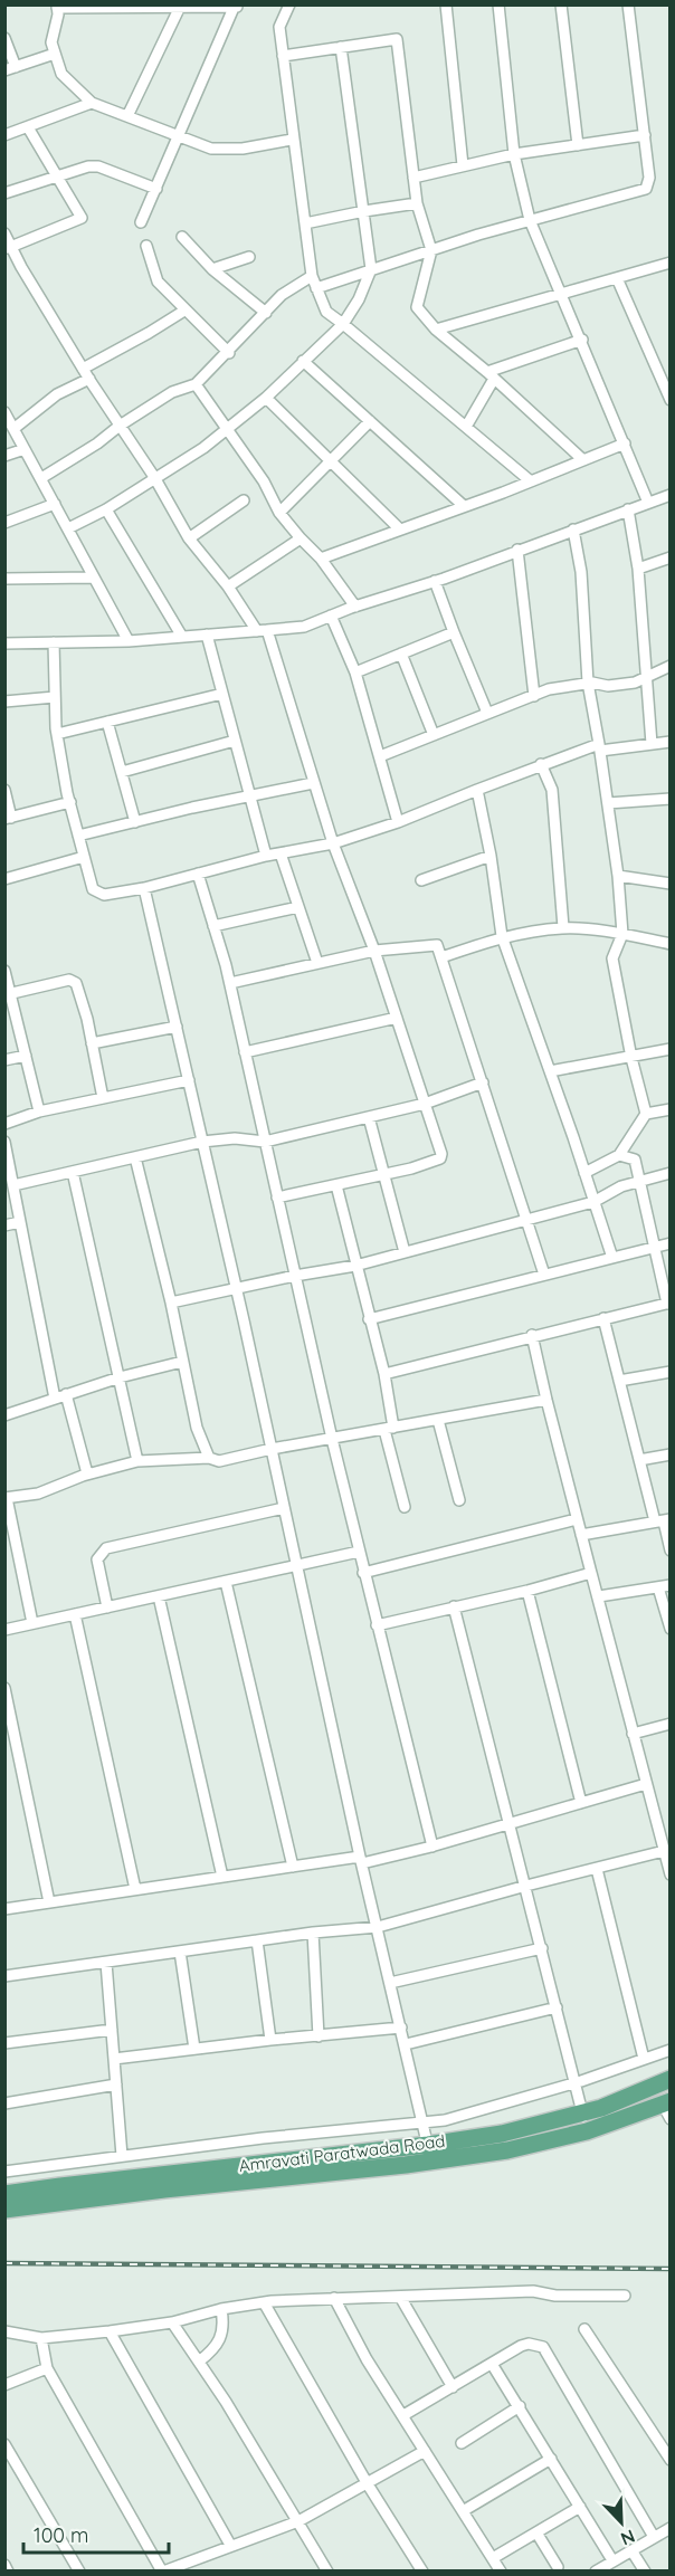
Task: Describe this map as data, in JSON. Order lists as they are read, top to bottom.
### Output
{
  "streets": {
    "main road": ["Amravati Paratwada Road"]
  },
  "scale_bar": "100 m",
  "north": "bottom right"
}
